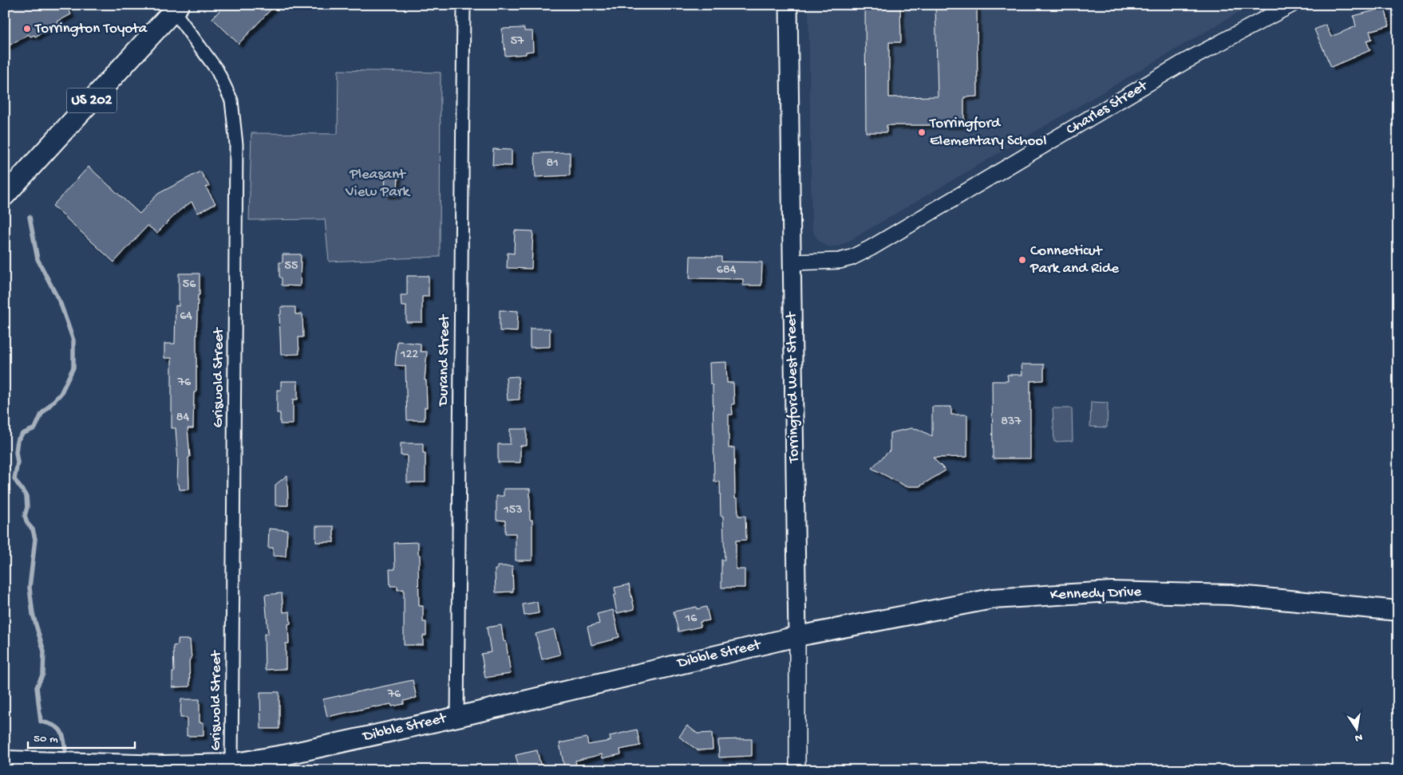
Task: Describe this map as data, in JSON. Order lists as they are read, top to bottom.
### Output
{
  "streets": {
    "highway": ["US 202"],
    "main road": ["Torringford West Street", "Kennedy Drive", "Dibble Street"],
    "street": ["Charles Street", "Durand Street", "Griswold Street"]
  },
  "crossings": [
    ["US 202", "Griswold Street"],
    ["Charles Street", "Torringford West Street"],
    ["Durand Street", "Dibble Street"],
    ["Griswold Street", "Dibble Street"],
    ["Torringford West Street", "Kennedy Drive"],
    ["Torringford West Street", "Dibble Street"],
    ["Kennedy Drive", "Dibble Street"]
  ],
  "parks": ["Pleasant View Park"],
  "places": ["Torrington Toyota", "Torringford Elementary School", "Connecticut Park and Ride"],
  "house_numbers": [
    "57",
    "81",
    "55",
    "684",
    "56",
    "64",
    "122",
    "76",
    "84",
    "837",
    "153",
    "16",
    "76"
  ],
  "scale_bar": "50 m",
  "north": "bottom"
}
